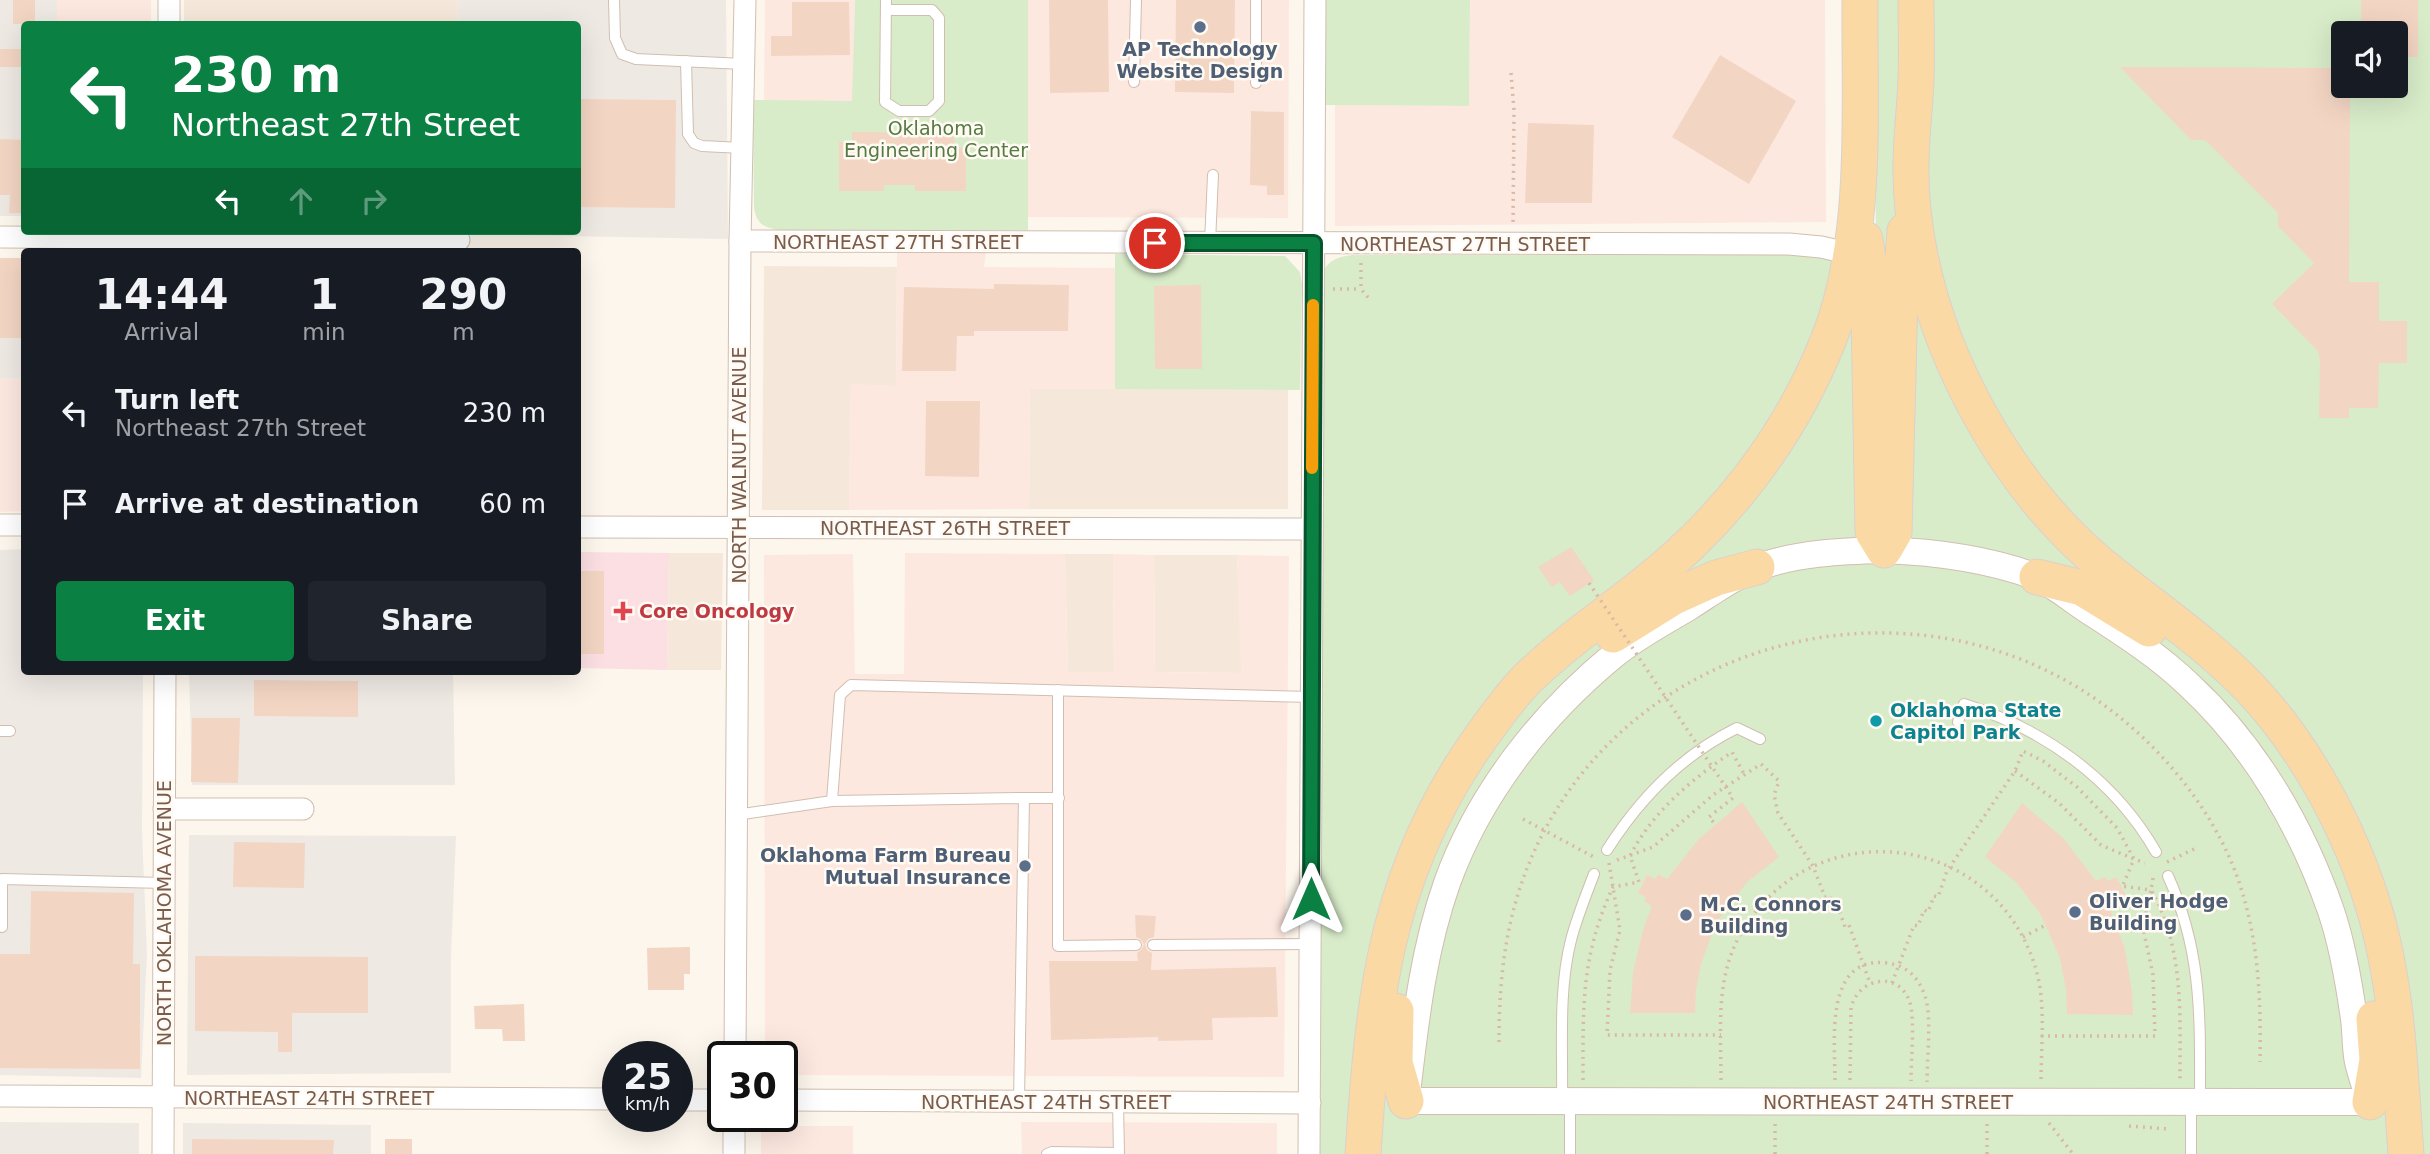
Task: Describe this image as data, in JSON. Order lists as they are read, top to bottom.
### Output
{
  "streets": {
    "street": [
      "NORTHEAST 27TH STREET",
      "NORTH WALNUT AVENUE",
      "NORTHEAST 26TH STREET",
      "NORTH OKLAHOMA AVENUE",
      "NORTHEAST 24TH STREET"
    ]
  },
  "crossings": [
    ["NORTHEAST 27TH STREET", "NORTH WALNUT AVENUE"],
    ["NORTH WALNUT AVENUE", "NORTHEAST 26TH STREET"],
    ["NORTH OKLAHOMA AVENUE", "NORTHEAST 24TH STREET"]
  ],
  "parks": ["Oklahoma Engineering Center"],
  "places": {
    "other": [
      "AP Technology Website Design",
      "Oklahoma State Capitol Park",
      "Oklahoma Farm Bureau Mutual Insurance",
      "Oliver Hodge Building",
      "M.C. Connors Building"
    ],
    "health": ["Core Oncology"]
  },
  "page": {
    "turn": ["230 m", "Northeast 27th Street"],
    "eta": [
      "14:44",
      "Arrival",
      "1",
      "min",
      "290",
      "m"
    ],
    "list": [
      {
        "name": "Turn left",
        "note": "Northeast 27th Street",
        "value": "230 m"
      },
      {
        "name": "Arrive at destination",
        "value": "60 m"
      }
    ],
    "buttons": ["Exit", "Share"],
    "speed": "25 km/h",
    "limit": "30"
  }
}
